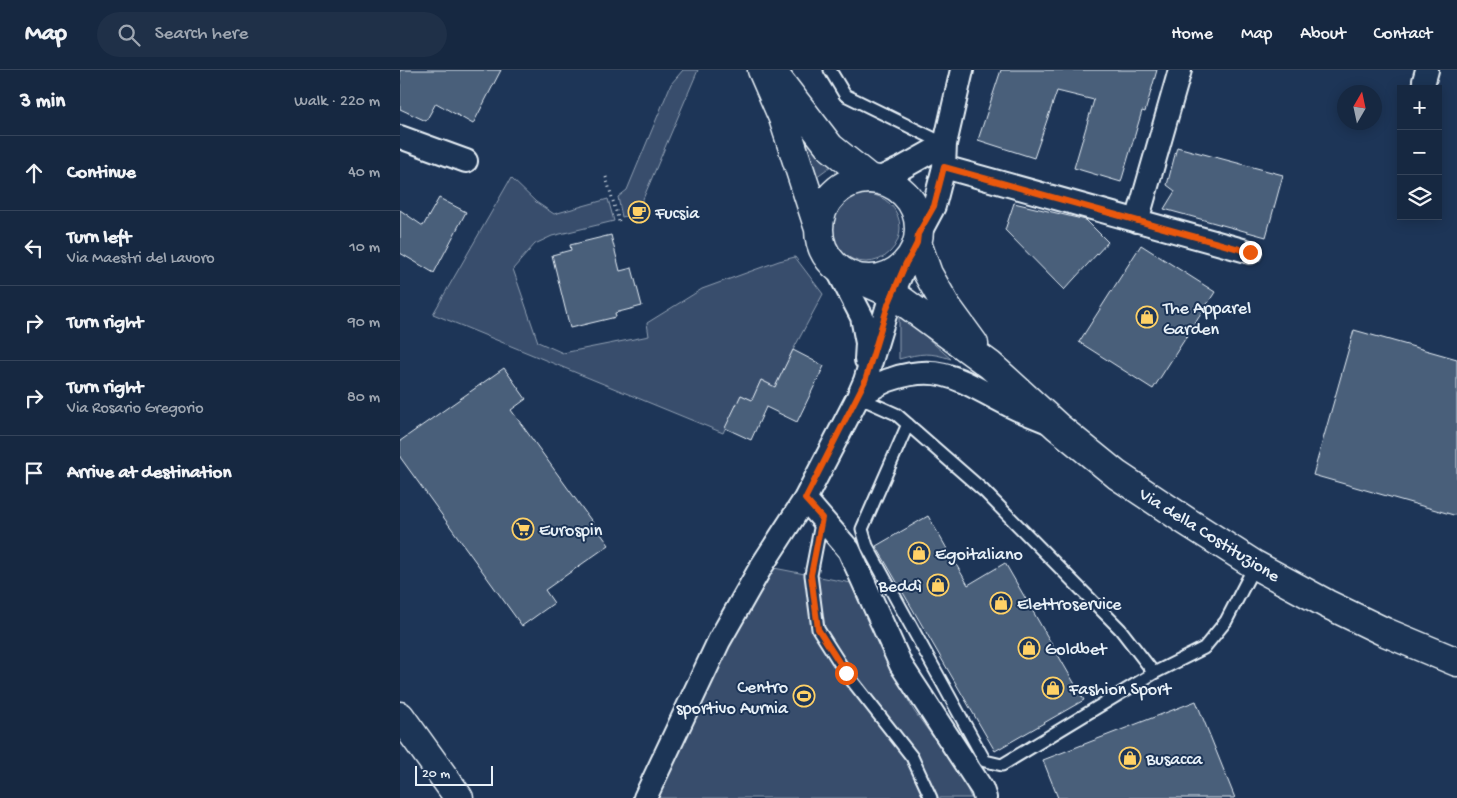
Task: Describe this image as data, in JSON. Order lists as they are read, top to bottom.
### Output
{
  "streets": {
    "main road": ["Via della Costituzione"]
  },
  "places": {
    "cafe": ["Fucsia"],
    "shop": [
      "The Apparel Garden",
      "Egoitaliano",
      "Beddì",
      "Elettroservice",
      "Goldbet",
      "Fashion Sport",
      "Busacca"
    ],
    "supermarket": ["Eurospin"],
    "sports": ["Centro sportivo Aurnia"]
  },
  "scale_bar": "20 m",
  "north": "top",
  "page": {
    "header": "Map",
    "search": "Search here",
    "nav": [
      "Home",
      "Map",
      "About",
      "Contact"
    ],
    "heading": ["3 min", "Walk · 220 m"],
    "map_buttons": ["+", "−"],
    "list": [
      ["Continue", "40 m"],
      ["Turn left", "Via Maestri del Lavoro", "10 m"],
      ["Turn right", "90 m"],
      ["Turn right", "Via Rosario Gregorio", "80 m"],
      "Arrive at destination"
    ],
    "scale": "20 m"
  }
}
